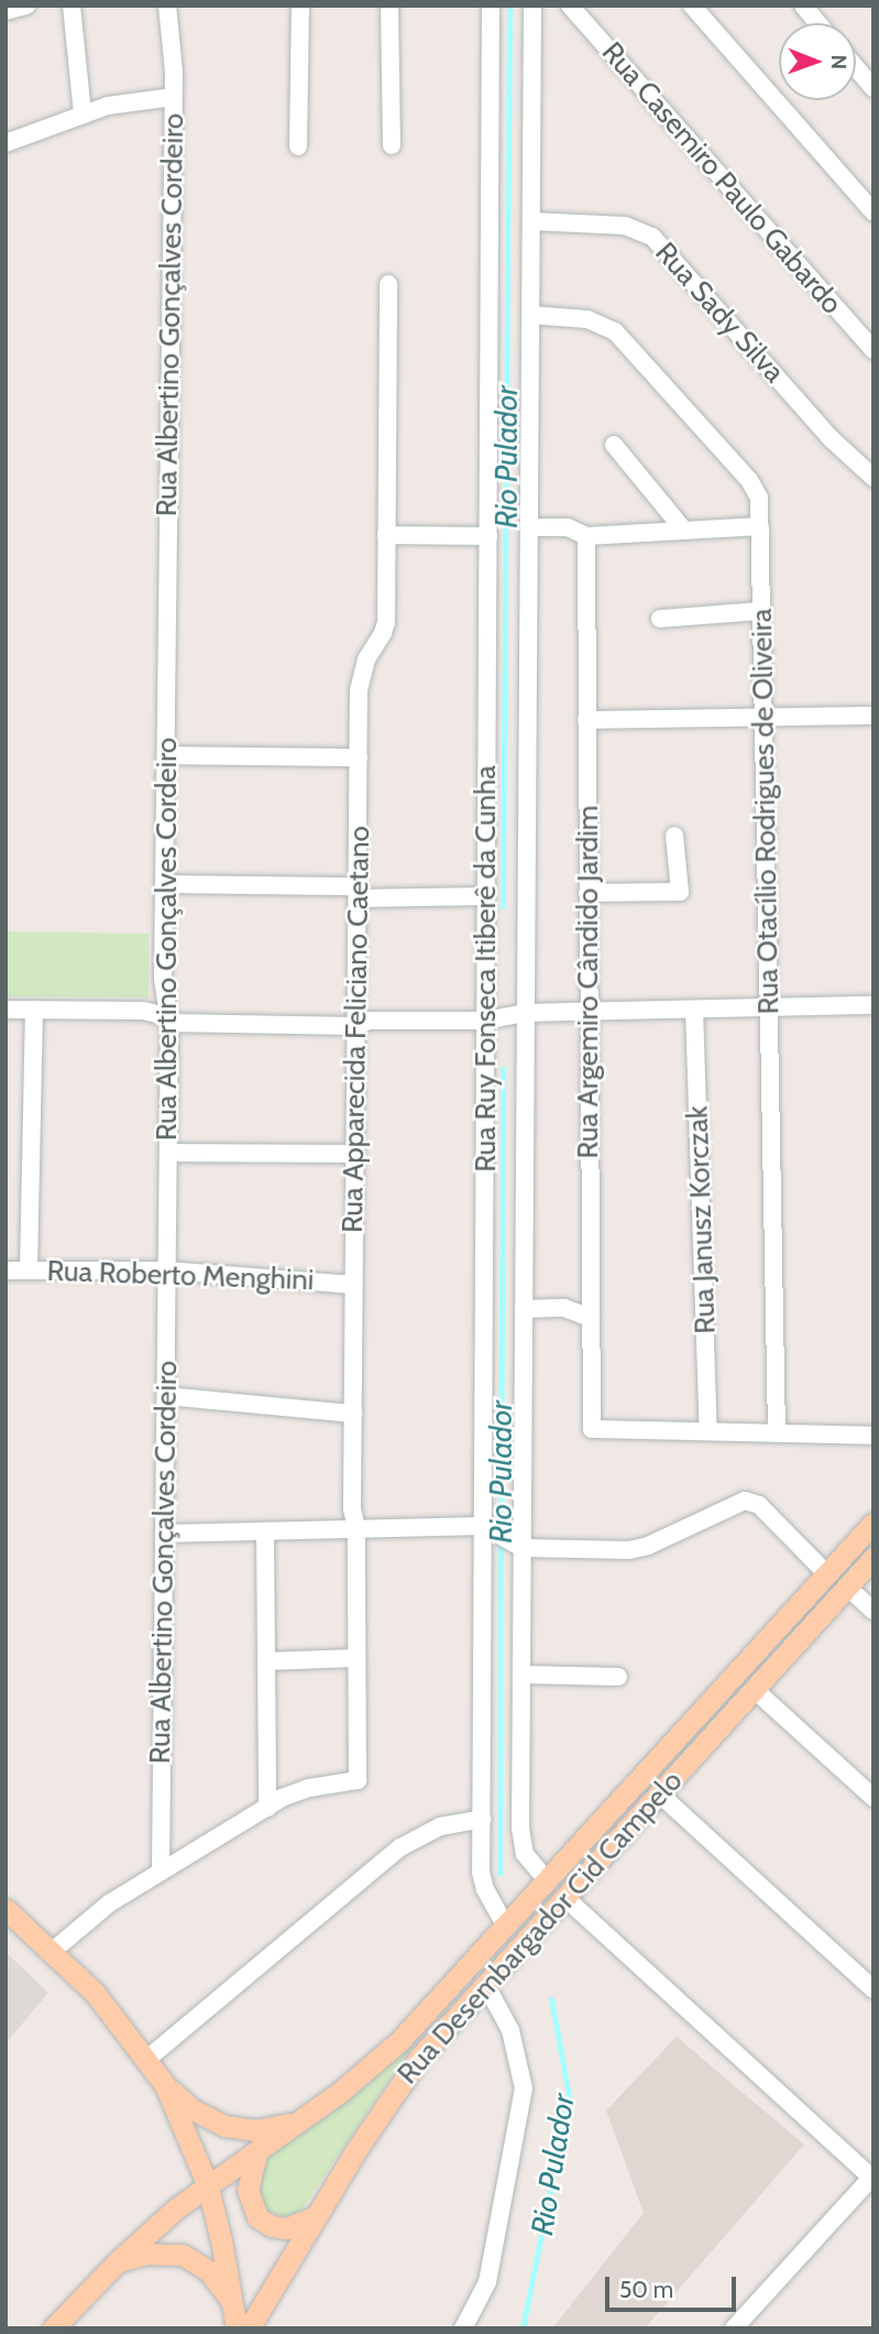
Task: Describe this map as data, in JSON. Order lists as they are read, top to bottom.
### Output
{
  "streets": {
    "main road": ["Rua Desembargador Cid Campelo"],
    "street": [
      "Rua Casemiro Paulo Gabardo",
      "Rua Sady Silva",
      "Rua Albertino Gonçalves Cordeiro",
      "Rua Otacílio Rodrigues de Oliveira",
      "Rua Ruy Fonseca Itiberê da Cunha",
      "Rua Argemiro Cândido Jardim",
      "Rua Apparecida Feliciano Caetano",
      "Rua Janusz Korczak",
      "Rua Roberto Menghini"
    ]
  },
  "crossings": [
    ["Rua Sady Silva", "Rua Ruy Fonseca Itiberê da Cunha"],
    ["Rua Albertino Gonçalves Cordeiro", "Rua Roberto Menghini"],
    ["Rua Otacílio Rodrigues de Oliveira", "Rua Ruy Fonseca Itiberê da Cunha"],
    ["Rua Ruy Fonseca Itiberê da Cunha", "Rua Desembargador Cid Campelo"],
    ["Rua Argemiro Cândido Jardim", "Rua Janusz Korczak"],
    ["Rua Apparecida Feliciano Caetano", "Rua Roberto Menghini"]
  ],
  "water": ["Rio Pulador"],
  "scale_bar": "50 m",
  "north": "right"
}
